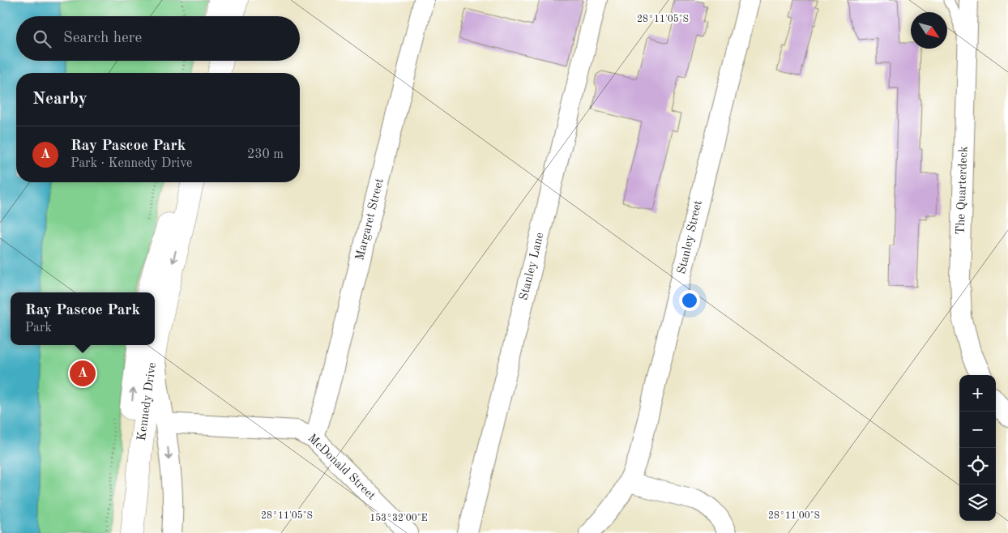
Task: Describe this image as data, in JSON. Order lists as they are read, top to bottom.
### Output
{
  "streets": {
    "street": [
      "The Quarterdeck",
      "Margaret Street",
      "Stanley Street",
      "Stanley Lane",
      "Kennedy Drive",
      "McDonald Street"
    ]
  },
  "crossings": [
    ["Margaret Street", "McDonald Street"]
  ],
  "north": "bottom right",
  "page": {
    "search": "Search here",
    "heading": "Nearby",
    "list": [
      {
        "mark": "A",
        "name": "Ray Pascoe Park",
        "note": "Park · Kennedy Drive",
        "value": "230 m"
      }
    ],
    "popup": ["Ray Pascoe Park", "Park"],
    "pins": "A",
    "map_buttons": ["+", "−"]
  },
  "coordinates": ["28°11'05\"S", "28°11'00\"S", "153°32'00\"E"]
}
